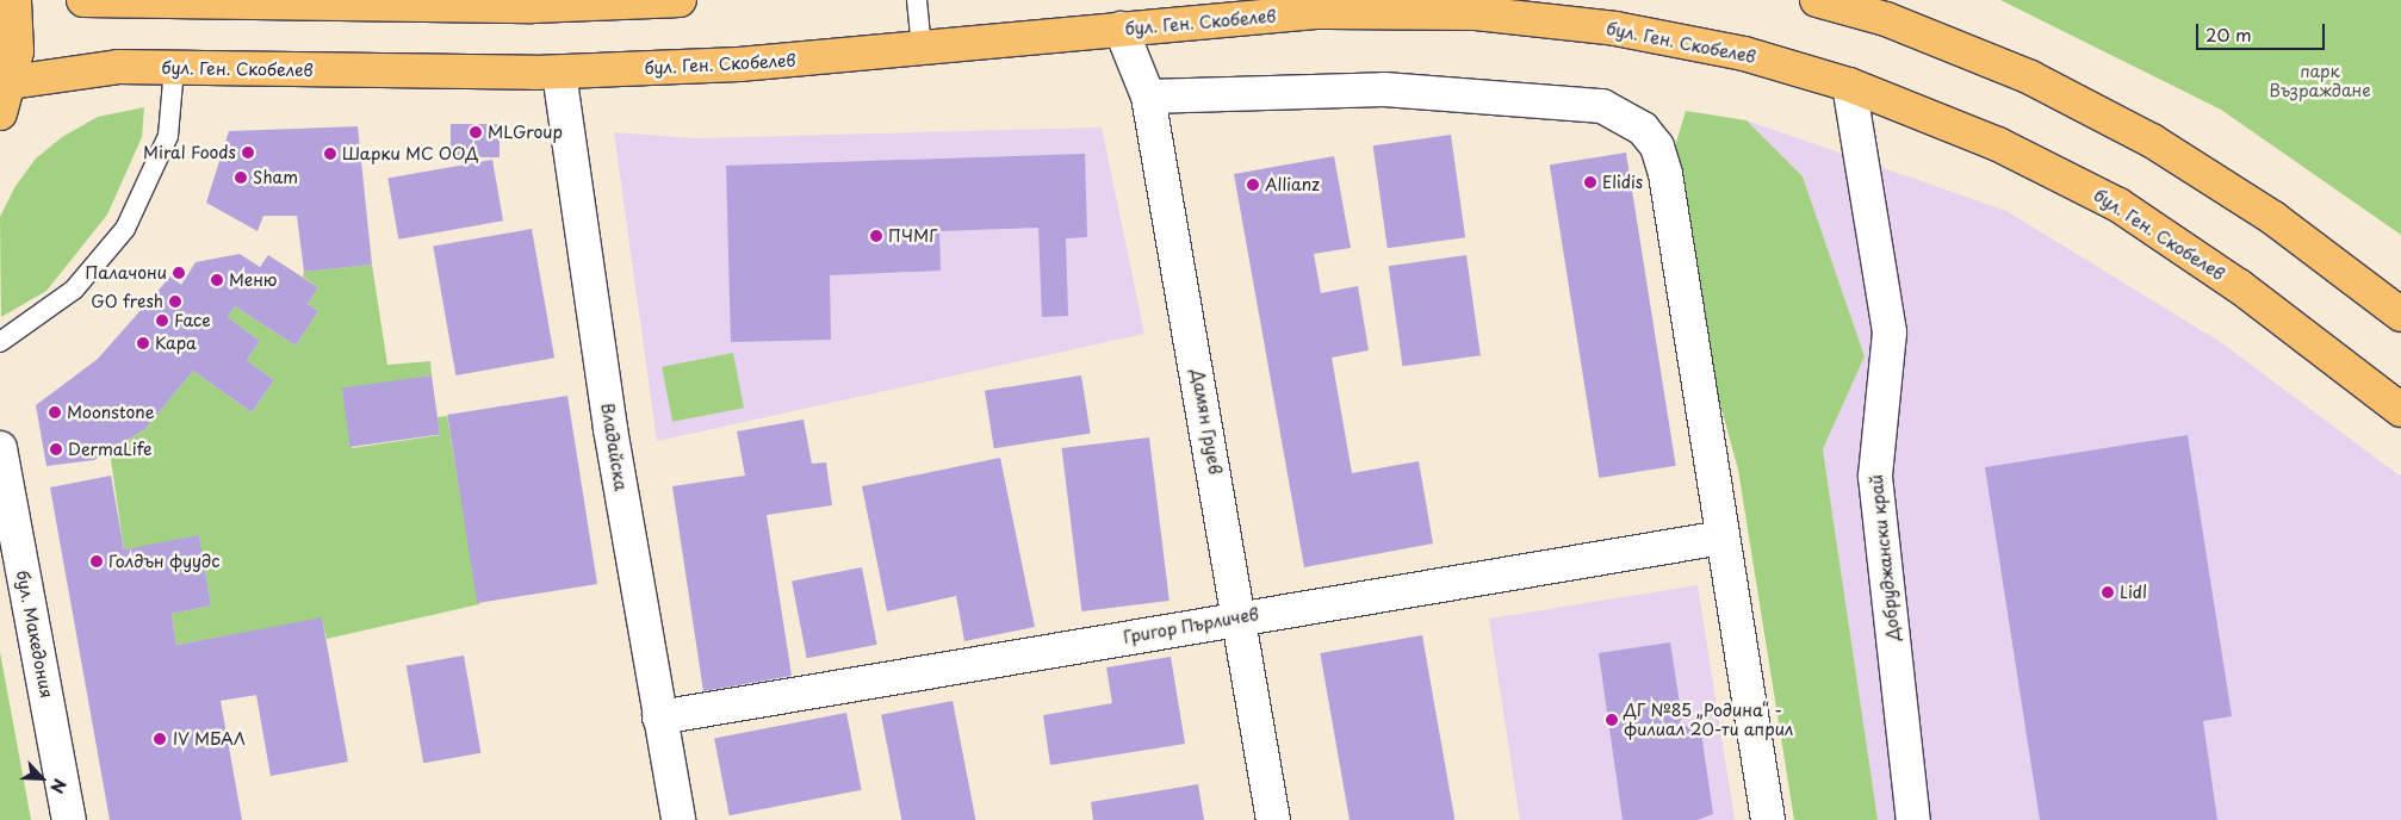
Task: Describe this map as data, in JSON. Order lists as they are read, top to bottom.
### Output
{
  "streets": {
    "main road": ["бул. Ген. Скобелев"],
    "street": [
      "Дамян Груев",
      "Владайска",
      "Добруджански край",
      "Григор Пърличев",
      "бул. Македония"
    ]
  },
  "crossings": [
    ["бул. Ген. Скобелев", "Дамян Груев"],
    ["бул. Ген. Скобелев", "Владайска"],
    ["бул. Ген. Скобелев", "Добруджански край"],
    ["Дамян Груев", "Григор Пърличев"],
    ["Владайска", "Григор Пърличев"]
  ],
  "parks": ["парк Възраждане"],
  "places": [
    "MLGroup",
    "Miral Foods",
    "Шарки МС ООД",
    "Sham",
    "Elidis",
    "Allianz",
    "ПЧМГ",
    "Палачони",
    "Меню",
    "GO fresh",
    "Face",
    "Кара",
    "Moonstone",
    "DermaLife",
    "Голдън фуудс",
    "Lidl",
    "ДГ №85 „Родина“ - филиал 20-ти април",
    "IV МБАЛ"
  ],
  "scale_bar": "20 m",
  "north": "bottom right"
}
